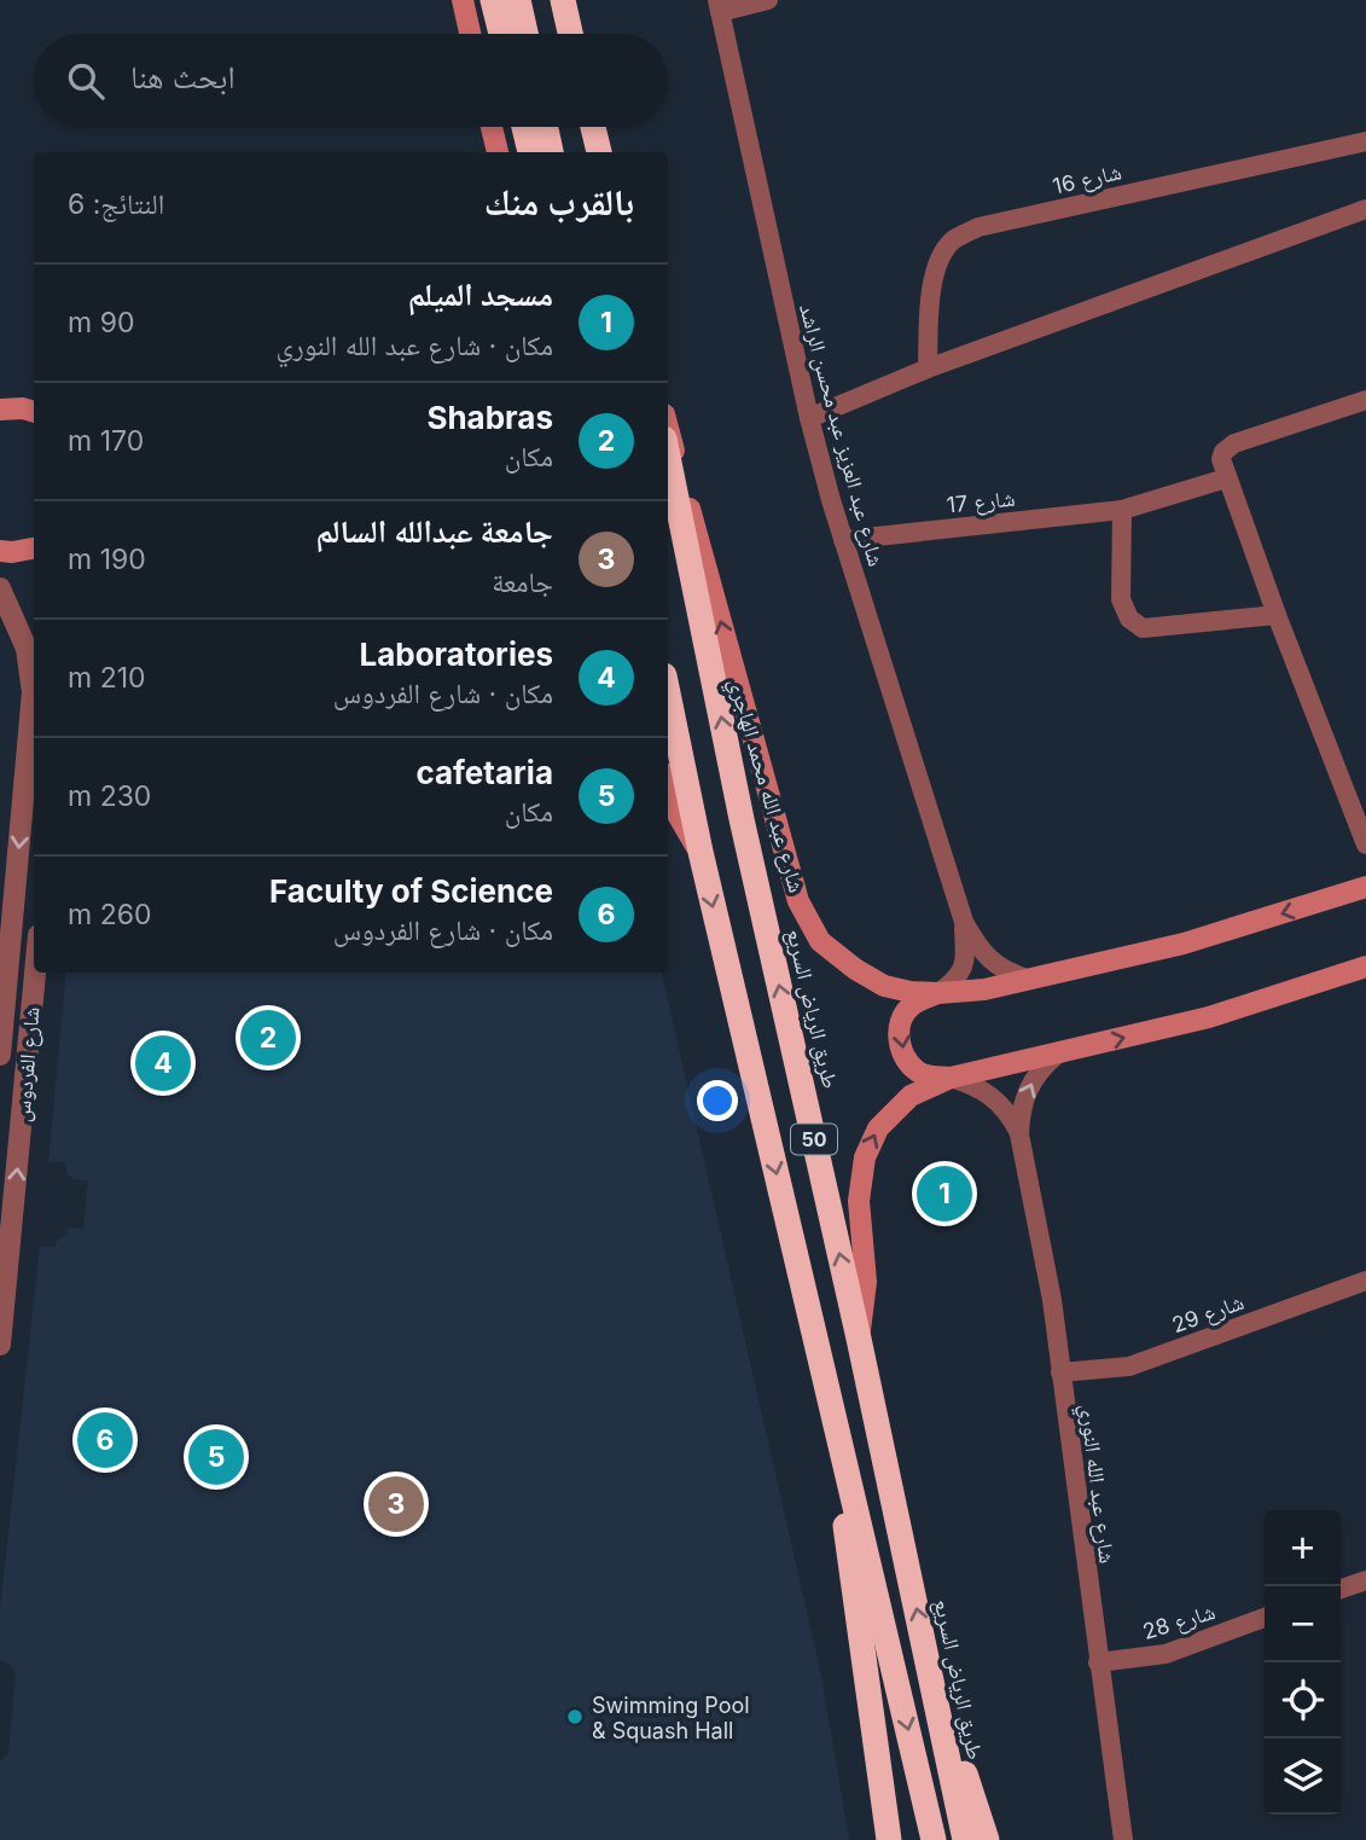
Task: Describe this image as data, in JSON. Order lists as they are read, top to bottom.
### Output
{
  "streets": {
    "highway": ["طريق الرياض السريع", "50"],
    "main road": ["شارع عبد الله محمد الهاجري"],
    "street": [
      "شارع 16",
      "شارع عبد العزيز عبد محسن الراشد",
      "شارع 17",
      "شارع الفردوس",
      "شارع 29",
      "شارع عبد الله النوري",
      "شارع 28"
    ]
  },
  "crossings": [
    ["شارع عبد العزيز عبد محسن الراشد", "شارع 17"],
    ["شارع عبد العزيز عبد محسن الراشد", "شارع عبد الله محمد الهاجري"],
    ["شارع 29", "شارع عبد الله النوري"],
    ["شارع عبد الله النوري", "شارع 28"]
  ],
  "places": ["Swimming Pool & Squash Hall"],
  "page": {
    "search": "ابحث هنا",
    "heading": ["بالقرب منك", "النتائج: 6"],
    "list": [
      {
        "mark": "1",
        "name": "مسجد الميلم",
        "note": "مكان · شارع عبد الله النوري",
        "value": "90 m"
      },
      {
        "mark": "2",
        "name": "Shabras",
        "note": "مكان",
        "value": "170 m"
      },
      {
        "mark": "3",
        "name": "جامعة عبدالله السالم",
        "note": "جامعة",
        "value": "190 m"
      },
      {
        "mark": "4",
        "name": "Laboratories",
        "note": "مكان · شارع الفردوس",
        "value": "210 m"
      },
      {
        "mark": "5",
        "name": "cafetaria",
        "note": "مكان",
        "value": "230 m"
      },
      {
        "mark": "6",
        "name": "Faculty of Science",
        "note": "مكان · شارع الفردوس",
        "value": "260 m"
      }
    ],
    "pins": [
      "2",
      "4",
      "1",
      "6",
      "5",
      "3"
    ],
    "map_buttons": ["+", "−"]
  }
}
